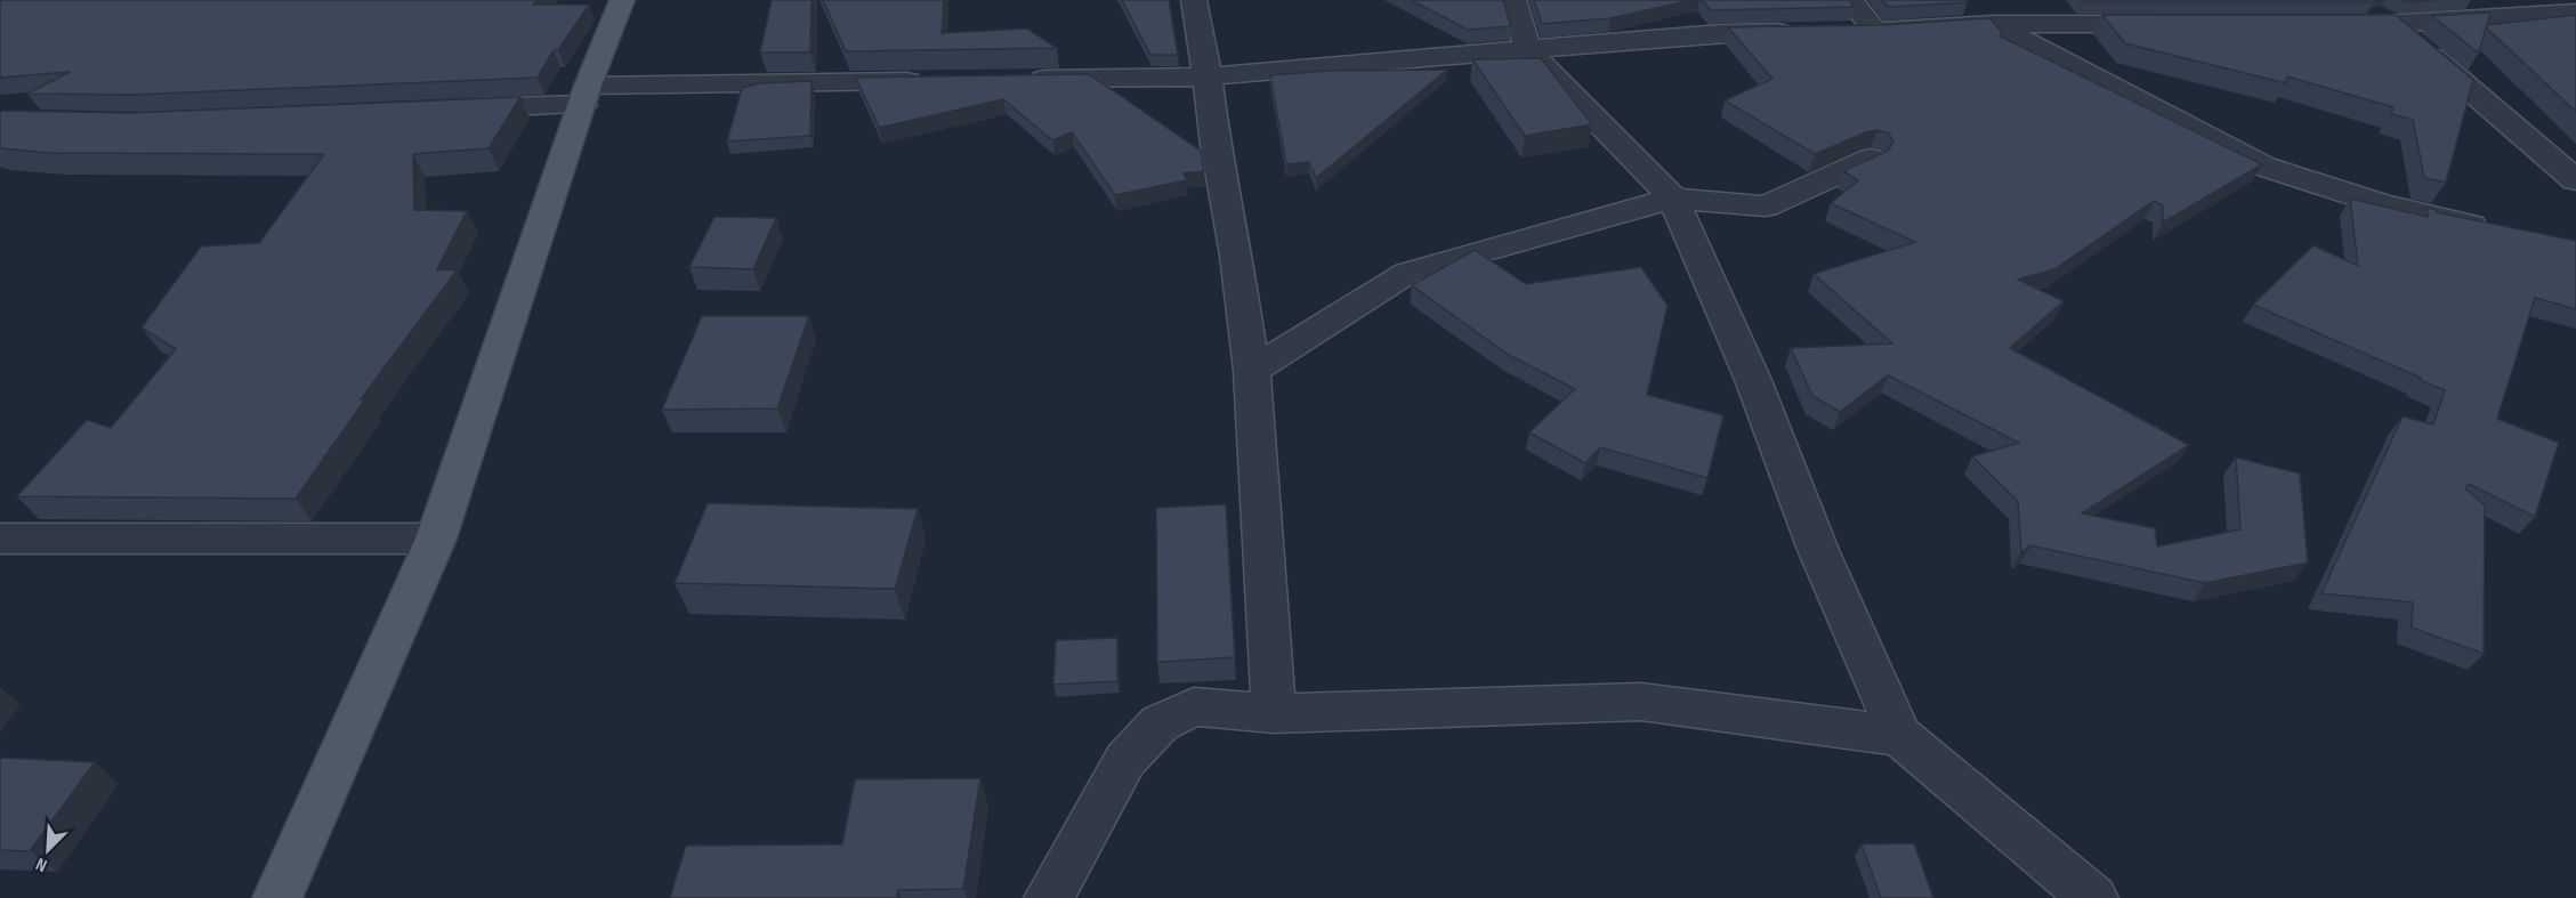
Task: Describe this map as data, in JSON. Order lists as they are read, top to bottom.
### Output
{
  "north": "bottom left"
}
